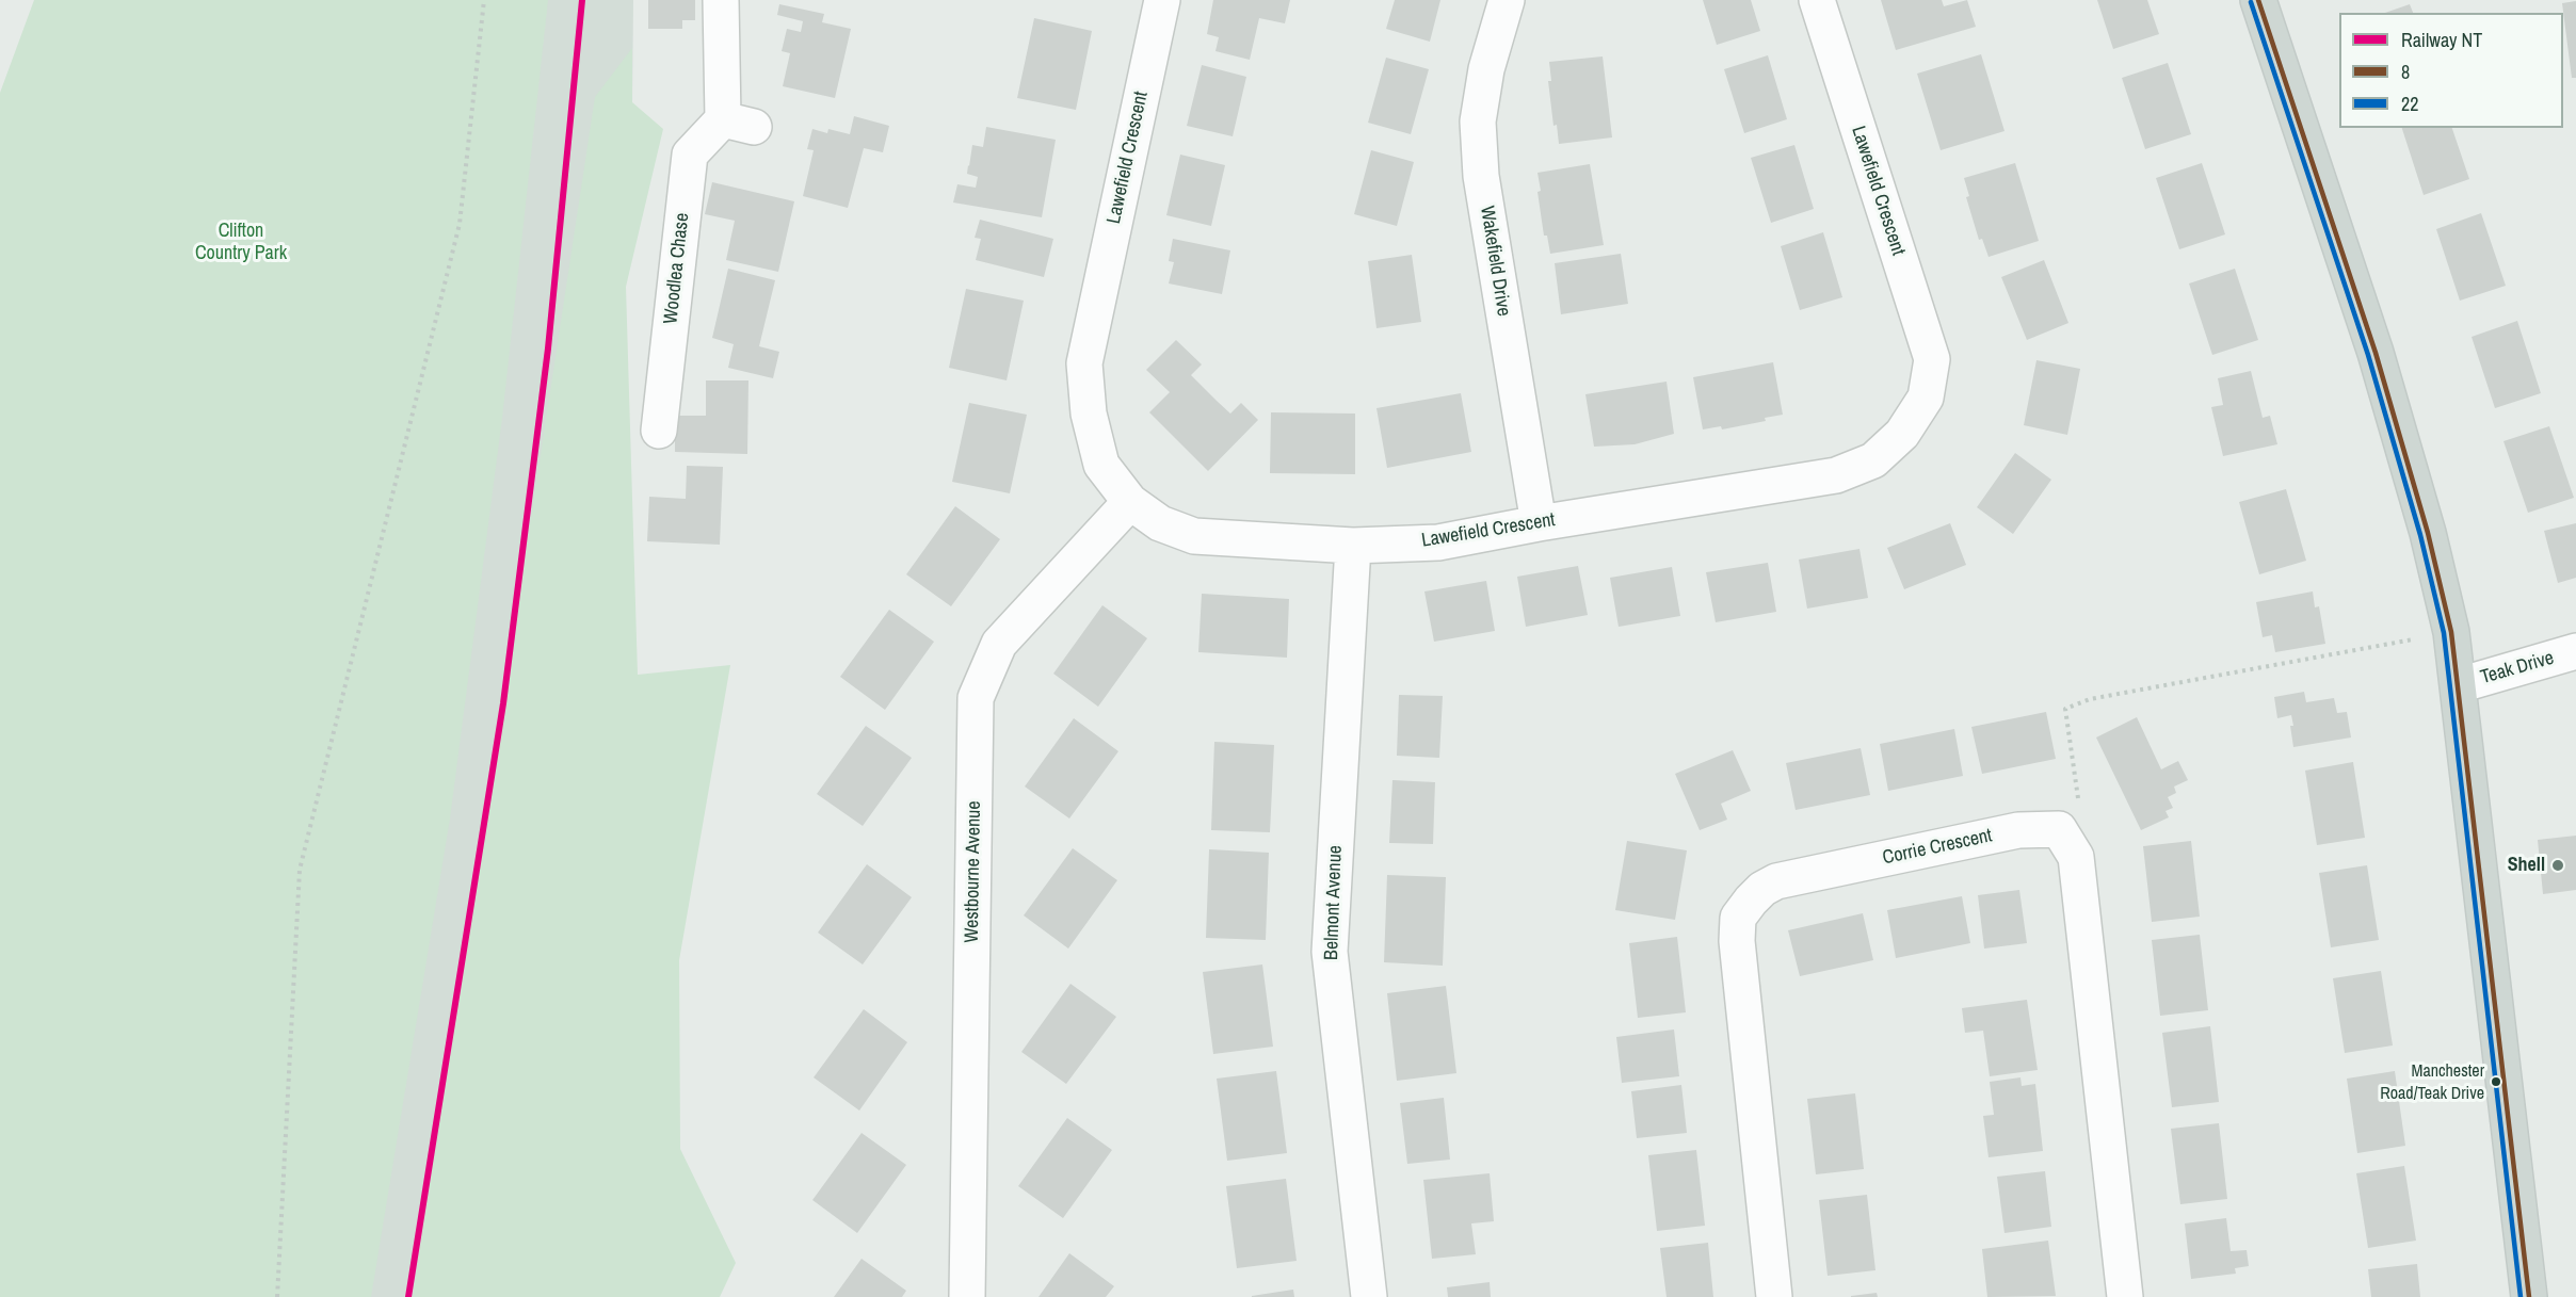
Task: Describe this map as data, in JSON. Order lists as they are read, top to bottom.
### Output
{
  "streets": {
    "street": [
      "Lawefield Crescent",
      "Wakefield Drive",
      "Woodlea Chase",
      "Teak Drive",
      "Corrie Crescent",
      "Westbourne Avenue",
      "Belmont Avenue"
    ]
  },
  "crossings": [
    ["Lawefield Crescent", "Wakefield Drive"],
    ["Lawefield Crescent", "Westbourne Avenue"],
    ["Lawefield Crescent", "Belmont Avenue"]
  ],
  "parks": ["Clifton Country Park"],
  "places": ["Shell", "Manchester Road/Teak Drive"],
  "lines": ["rail line NT", "transit line 8", "transit line 22"],
  "legend": ["Railway NT", "8", "22"]
}
